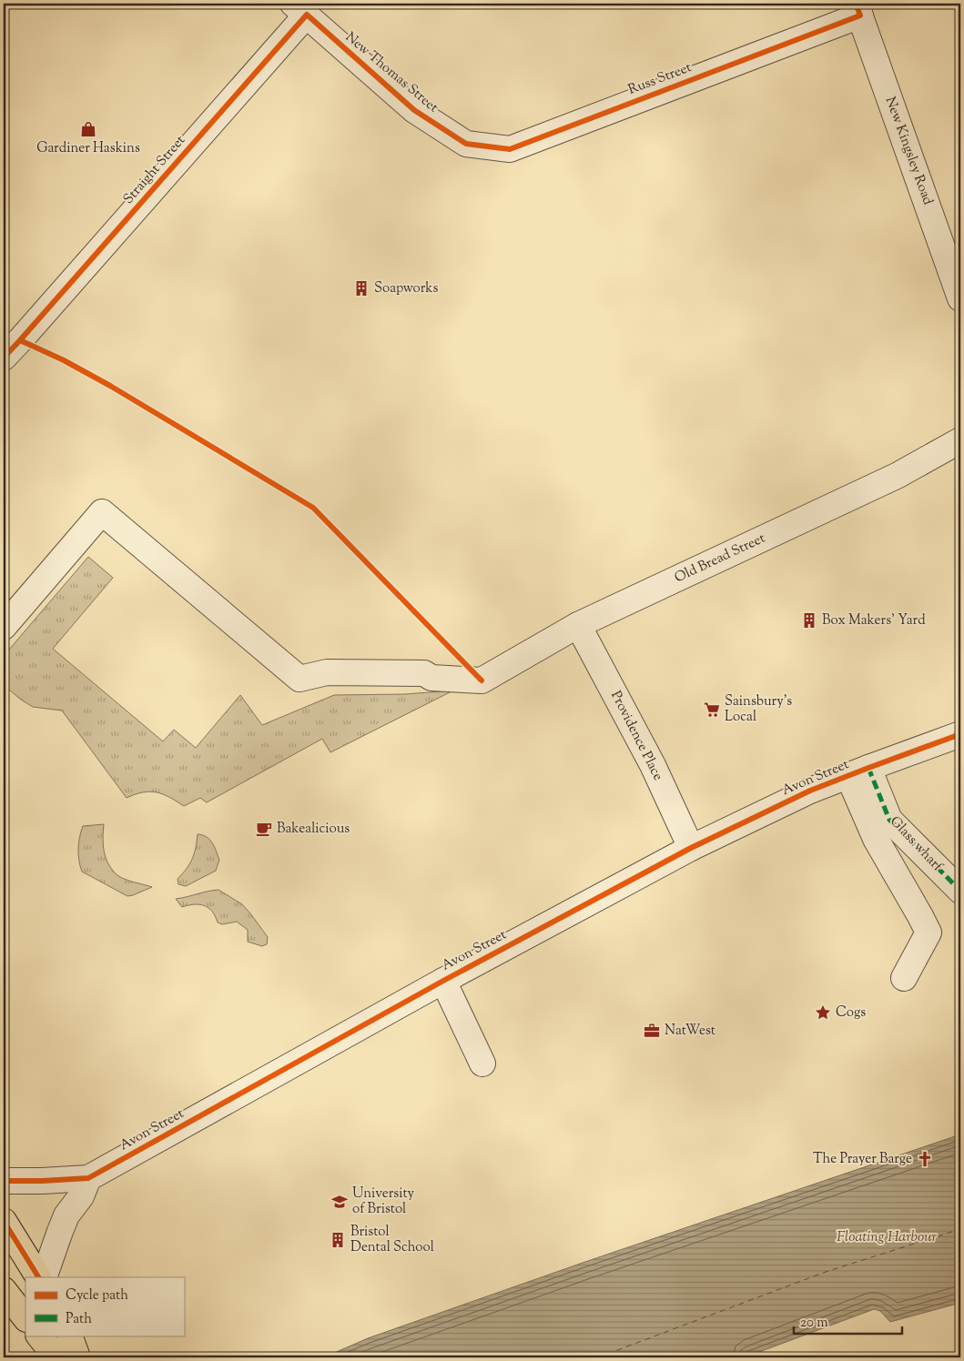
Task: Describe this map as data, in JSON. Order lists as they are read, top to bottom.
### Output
{
  "streets": {
    "street": [
      "New Thomas Street",
      "Russ Street",
      "New Kingsley Road",
      "Straight Street",
      "Old Bread Street",
      "Providence Place",
      "Avon Street",
      "Glass wharf"
    ]
  },
  "crossings": [
    ["New Thomas Street", "Russ Street"],
    ["New Thomas Street", "Straight Street"],
    ["Russ Street", "New Kingsley Road"],
    ["Old Bread Street", "Providence Place"],
    ["Providence Place", "Avon Street"],
    ["Avon Street", "Glass wharf"]
  ],
  "water": ["Floating Harbour"],
  "places": {
    "shop": ["Gardiner Haskins"],
    "building": ["Soapworks", "Box Makers' Yard", "Bristol Dental School"],
    "supermarket": ["Sainsbury's Local"],
    "cafe": ["Bakealicious"],
    "place": ["Cogs"],
    "office": ["NatWest"],
    "church": ["The Prayer Barge"],
    "school or university": ["University of Bristol"]
  },
  "legend": ["Cycle path", "Path"],
  "scale_bar": "20 m"
}
